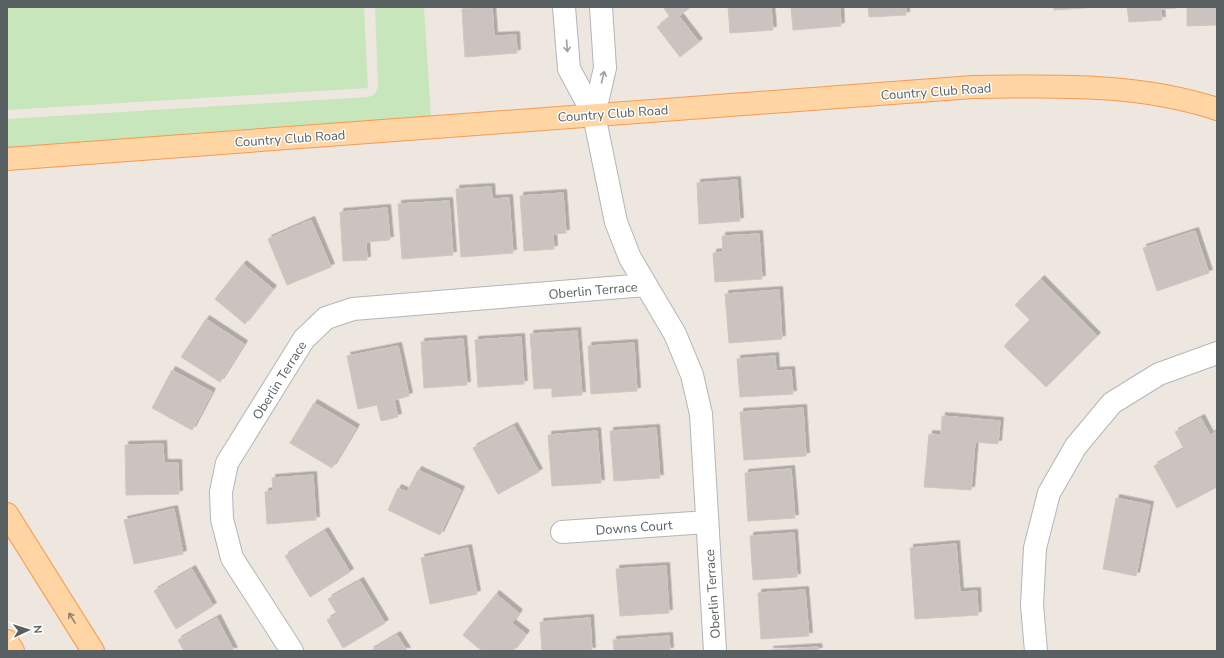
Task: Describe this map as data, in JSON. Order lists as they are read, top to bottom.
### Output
{
  "streets": {
    "main road": ["Country Club Road"],
    "street": ["Oberlin Terrace", "Downs Court"]
  },
  "crossings": [
    ["Country Club Road", "Oberlin Terrace"],
    ["Oberlin Terrace", "Downs Court"]
  ],
  "north": "right"
}
